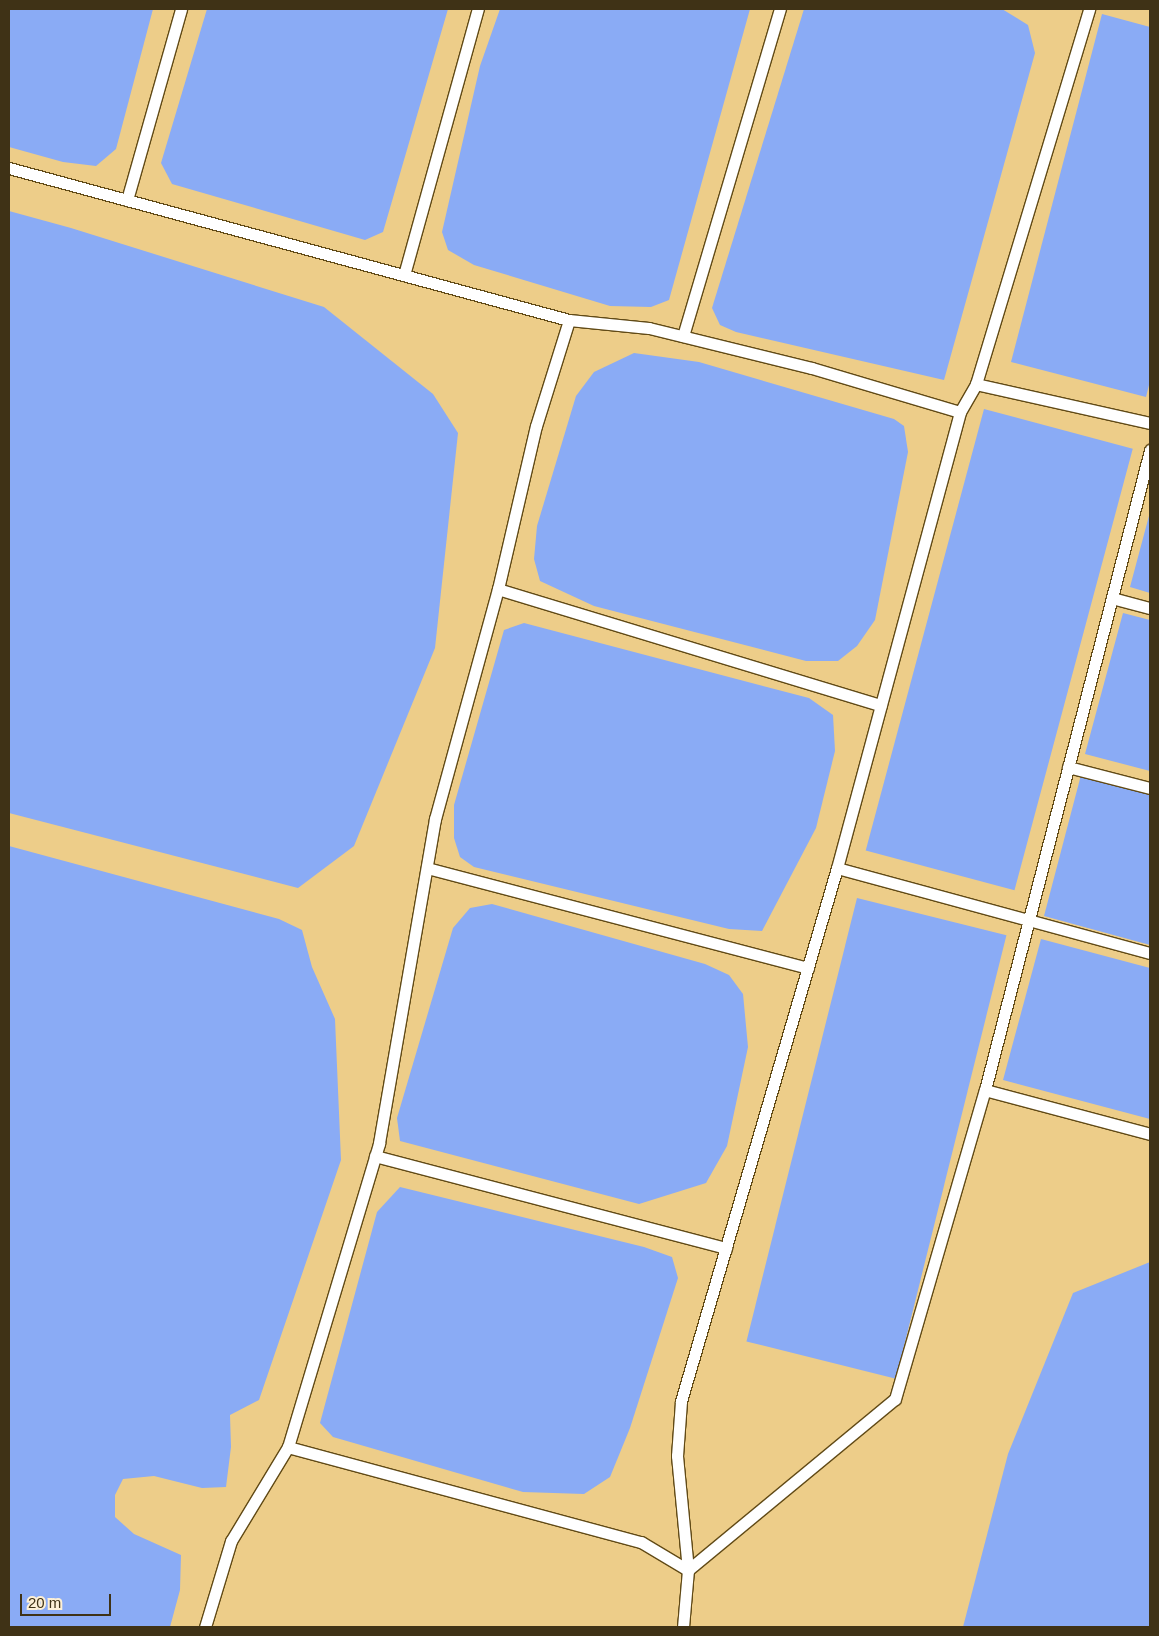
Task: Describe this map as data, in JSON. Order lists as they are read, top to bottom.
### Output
{
  "scale_bar": "20 m"
}
